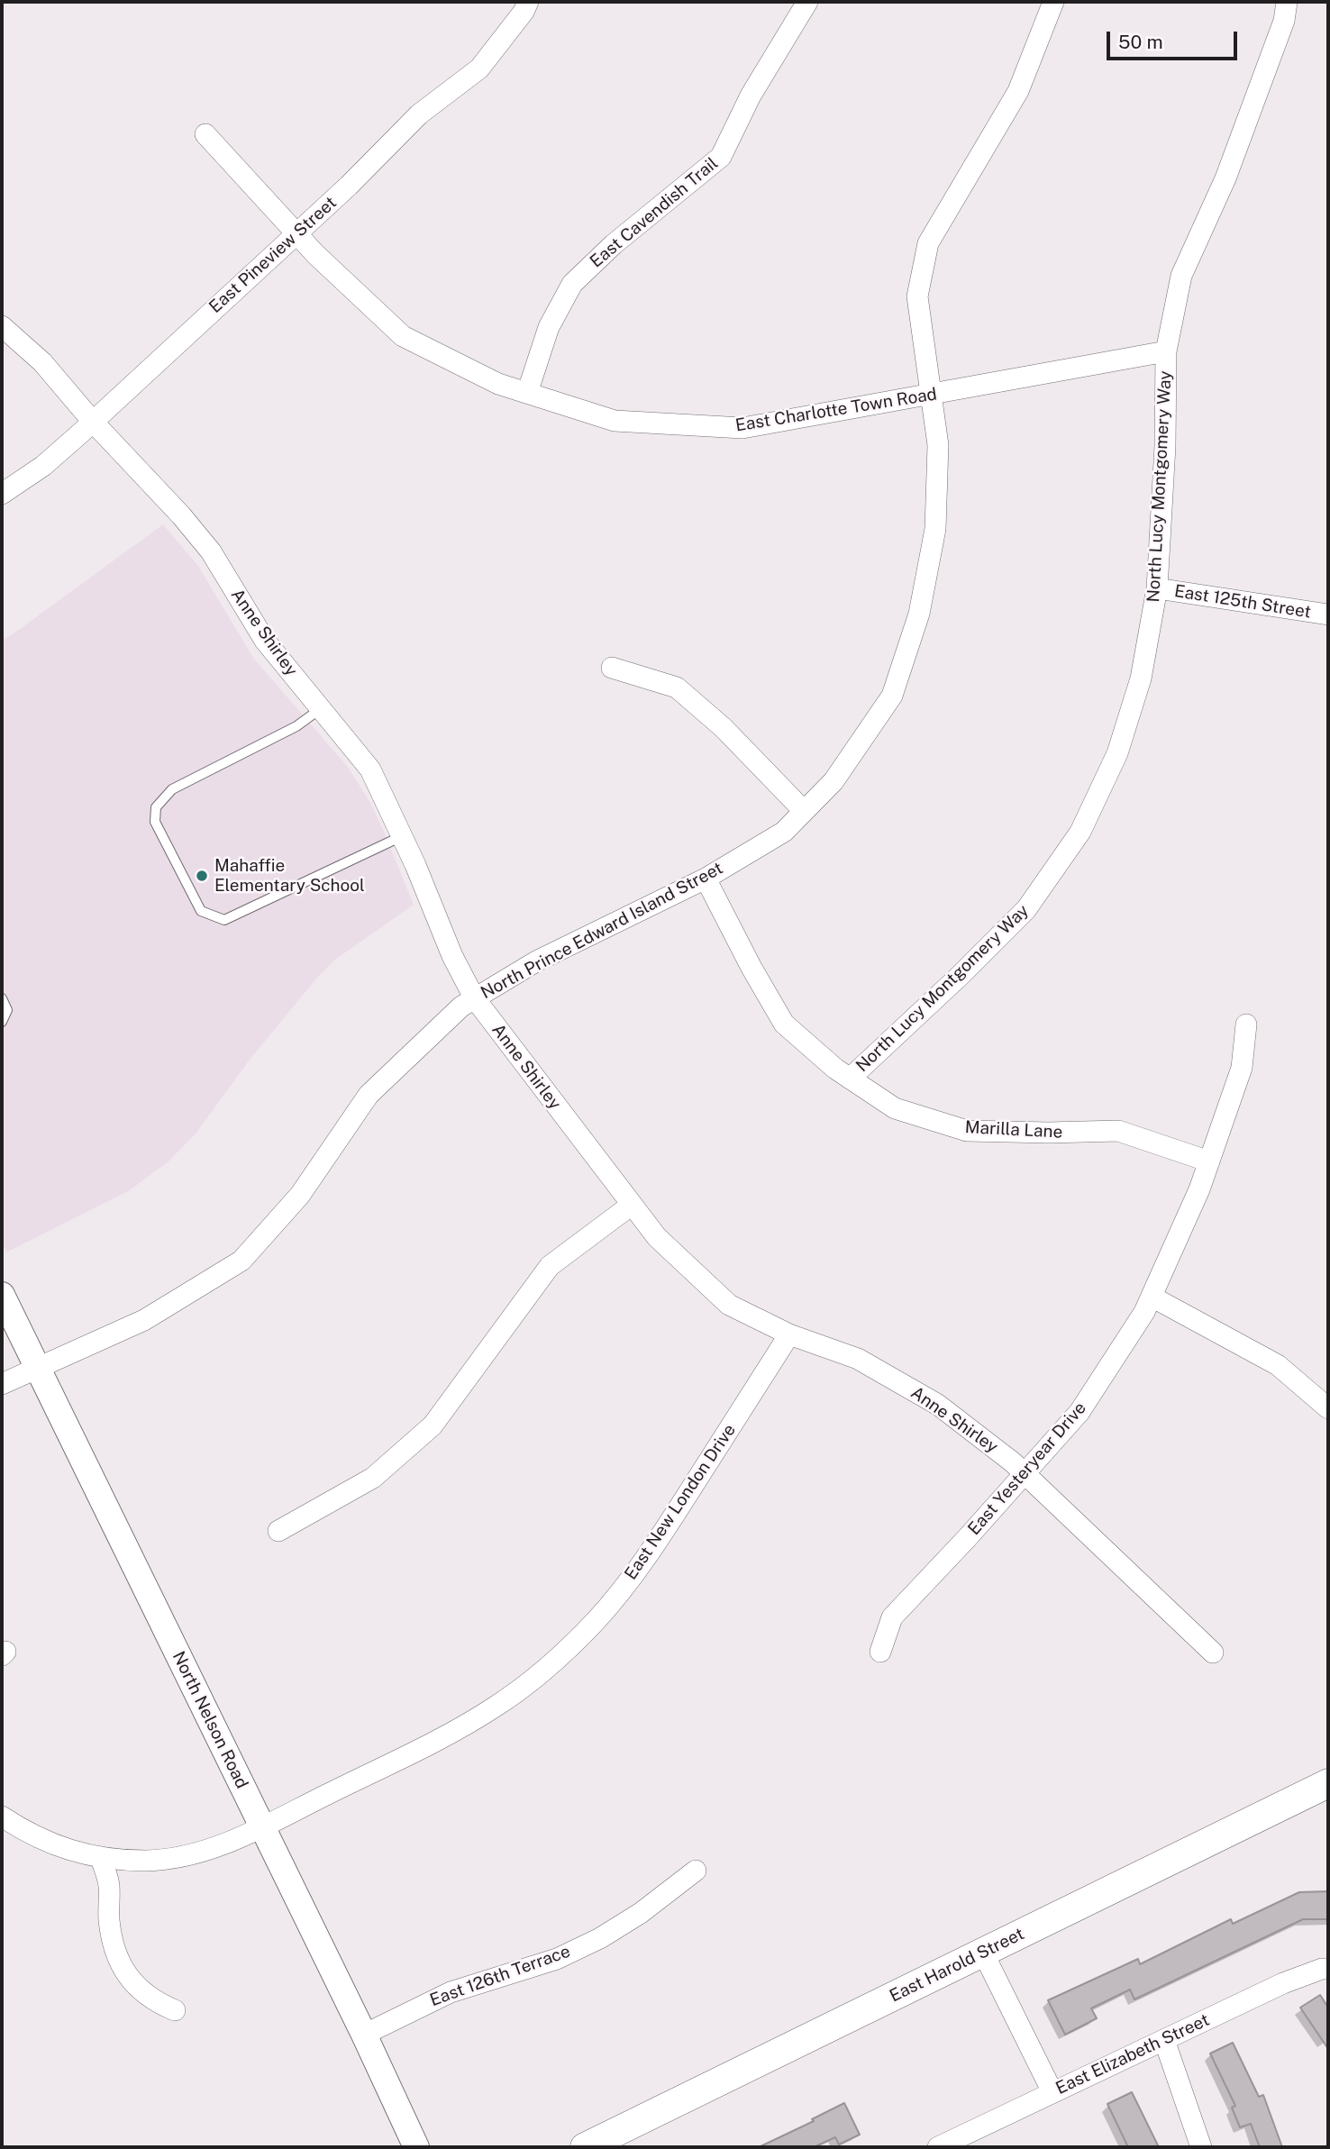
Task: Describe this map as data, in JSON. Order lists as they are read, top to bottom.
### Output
{
  "streets": {
    "main road": ["East Harold Street"],
    "street": [
      "East Cavendish Trail",
      "East Pineview Street",
      "East Charlotte Town Road",
      "North Lucy Montgomery Way",
      "East 125th Street",
      "Anne Shirley",
      "North Prince Edward Island Street",
      "Marilla Lane",
      "East Yesteryear Drive",
      "East New London Drive",
      "North Nelson Road",
      "East 126th Terrace",
      "East Elizabeth Street"
    ]
  },
  "crossings": [
    ["East Cavendish Trail", "East Charlotte Town Road"],
    ["East Pineview Street", "East Charlotte Town Road"],
    ["East Pineview Street", "Anne Shirley"],
    ["East Charlotte Town Road", "North Lucy Montgomery Way"],
    ["East Charlotte Town Road", "North Prince Edward Island Street"],
    ["North Lucy Montgomery Way", "East 125th Street"],
    ["North Lucy Montgomery Way", "Marilla Lane"],
    ["Anne Shirley", "North Prince Edward Island Street"],
    ["Anne Shirley", "East Yesteryear Drive"],
    ["Anne Shirley", "East New London Drive"],
    ["North Prince Edward Island Street", "Marilla Lane"],
    ["North Prince Edward Island Street", "North Nelson Road"],
    ["Marilla Lane", "East Yesteryear Drive"],
    ["East New London Drive", "North Nelson Road"],
    ["North Nelson Road", "East 126th Terrace"]
  ],
  "places": ["Mahaffie Elementary School"],
  "scale_bar": "50 m"
}
